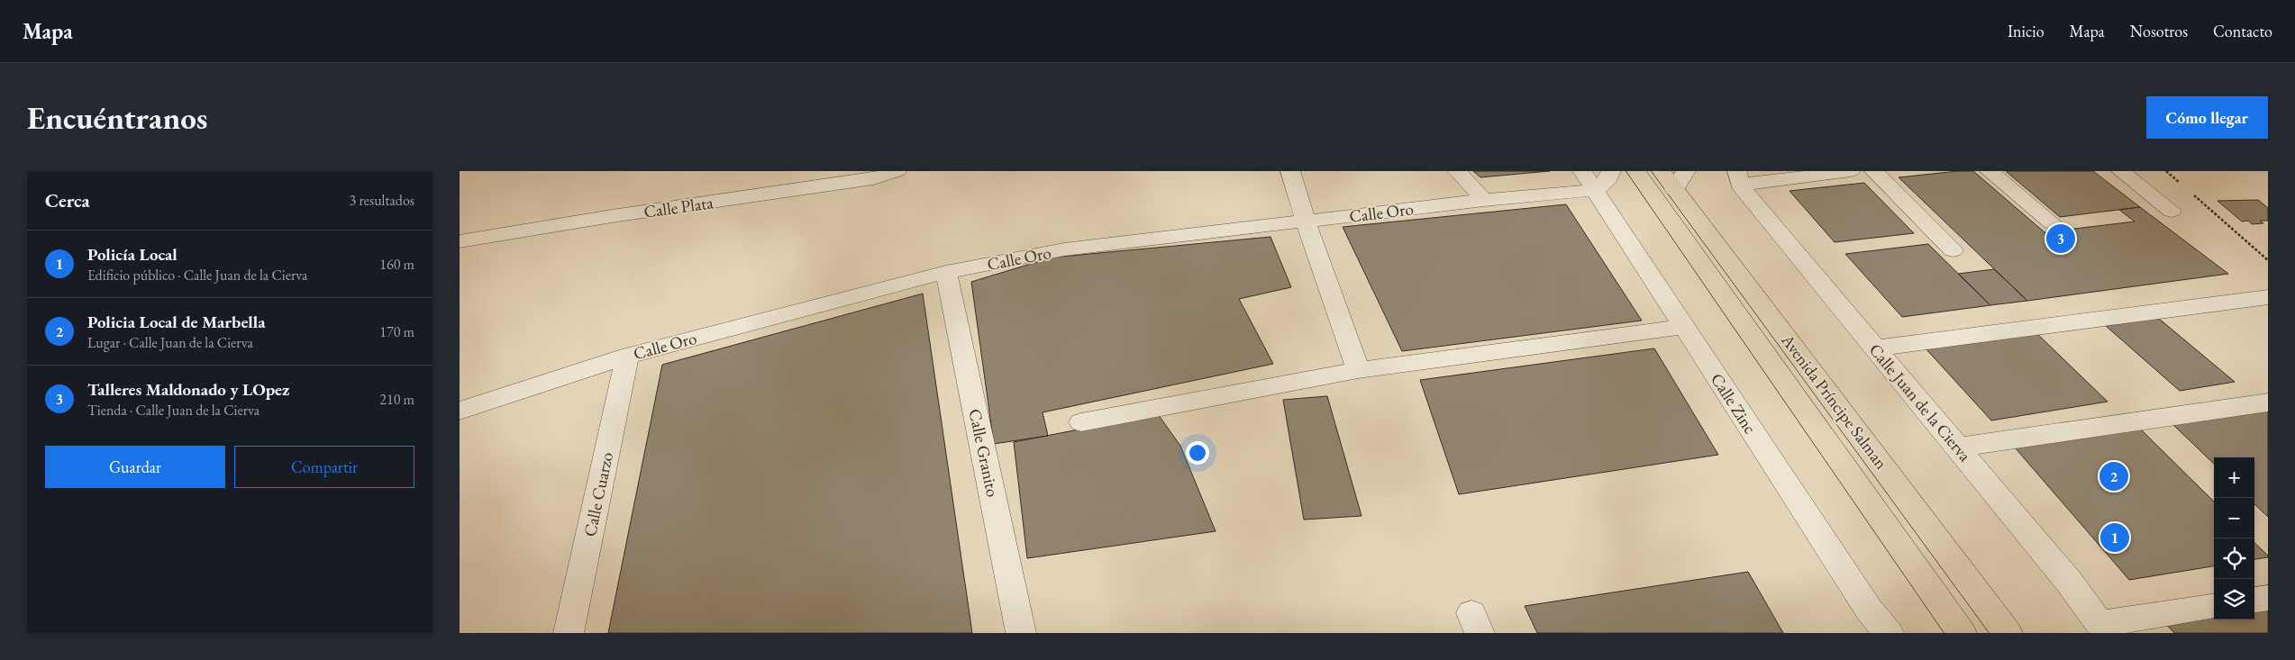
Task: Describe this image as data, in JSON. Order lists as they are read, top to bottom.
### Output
{
  "streets": {
    "main road": ["Avenida Príncipe Salman"],
    "street": [
      "Calle Plata",
      "Calle Oro",
      "Calle Juan de la Cierva",
      "Calle Zinc",
      "Calle Granito",
      "Calle Cuarzo"
    ]
  },
  "crossings": [
    ["Calle Oro", "Calle Zinc"],
    ["Calle Oro", "Calle Granito"],
    ["Calle Oro", "Calle Cuarzo"]
  ],
  "page": {
    "header": "Mapa",
    "nav": [
      "Inicio",
      "Mapa",
      "Nosotros",
      "Contacto"
    ],
    "buttons": [
      "Cómo llegar",
      ["Guardar", "Compartir"]
    ],
    "title": "Encuéntranos",
    "heading": ["Cerca", "3 resultados"],
    "pins": ["3", "2", "1"],
    "list": [
      {
        "mark": "1",
        "name": "Policía Local",
        "note": "Edificio público · Calle Juan de la Cierva",
        "value": "160 m"
      },
      {
        "mark": "2",
        "name": "Policia Local de Marbella",
        "note": "Lugar · Calle Juan de la Cierva",
        "value": "170 m"
      },
      {
        "mark": "3",
        "name": "Talleres Maldonado y LOpez",
        "note": "Tienda · Calle Juan de la Cierva",
        "value": "210 m"
      }
    ],
    "map_buttons": ["+", "−"]
  }
}
